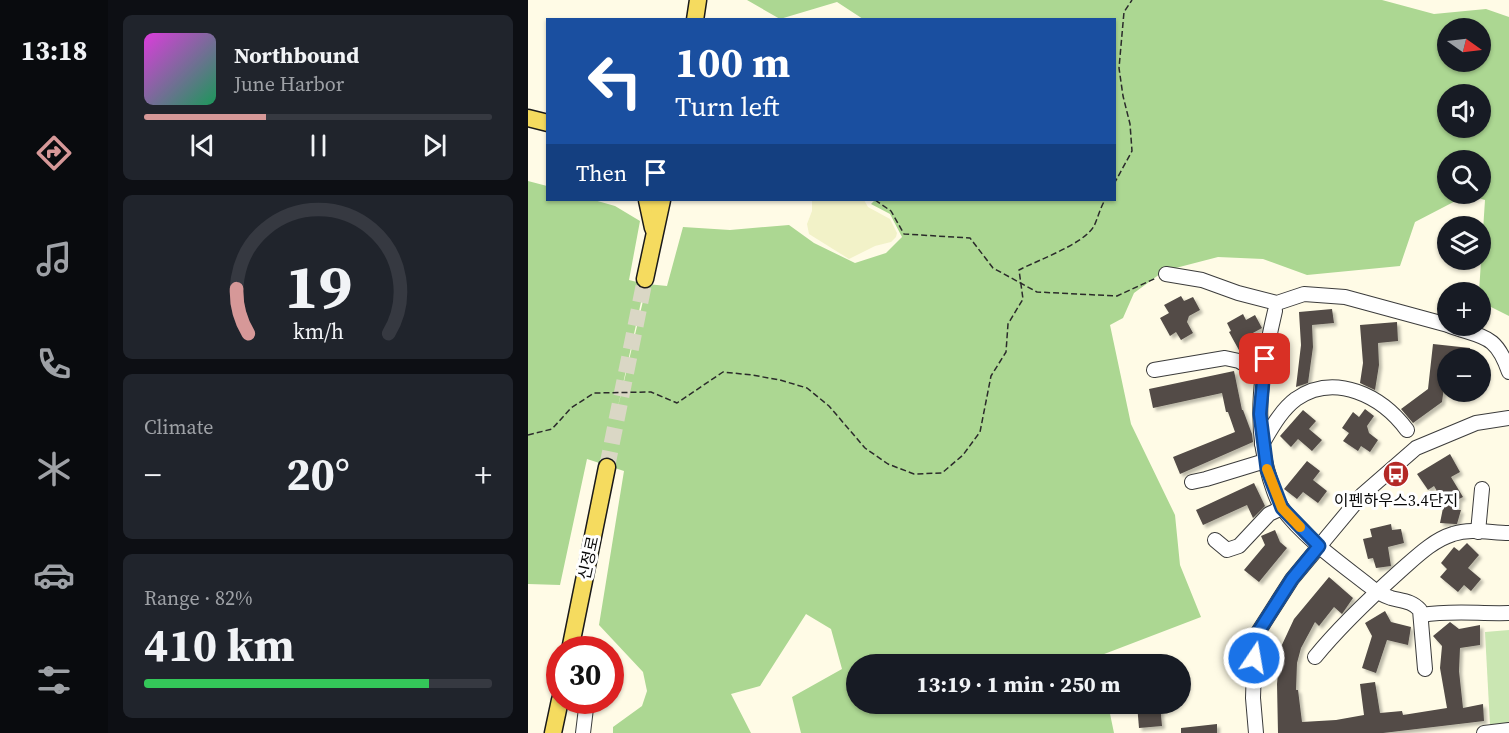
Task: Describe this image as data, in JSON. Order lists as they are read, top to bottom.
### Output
{
  "streets": {
    "main road": ["신정로"]
  },
  "places": {
    "bus stop": ["이펜하우스3.4단지"]
  },
  "north": "right",
  "page": {
    "tabs": "13:18",
    "map_buttons": ["+", "−"],
    "turn": ["100 m", "Turn left"],
    "song": ["Northbound", "June Harbor"],
    "then": "Then",
    "tile": [
      "Climate",
      ["Range · 82%", "410 km"]
    ],
    "heat": ["−", "20°", "+"],
    "limit": "30",
    "trip": "13:19 · 1 min · 250 m",
    "gauge": ["19", "km/h"]
  }
}
